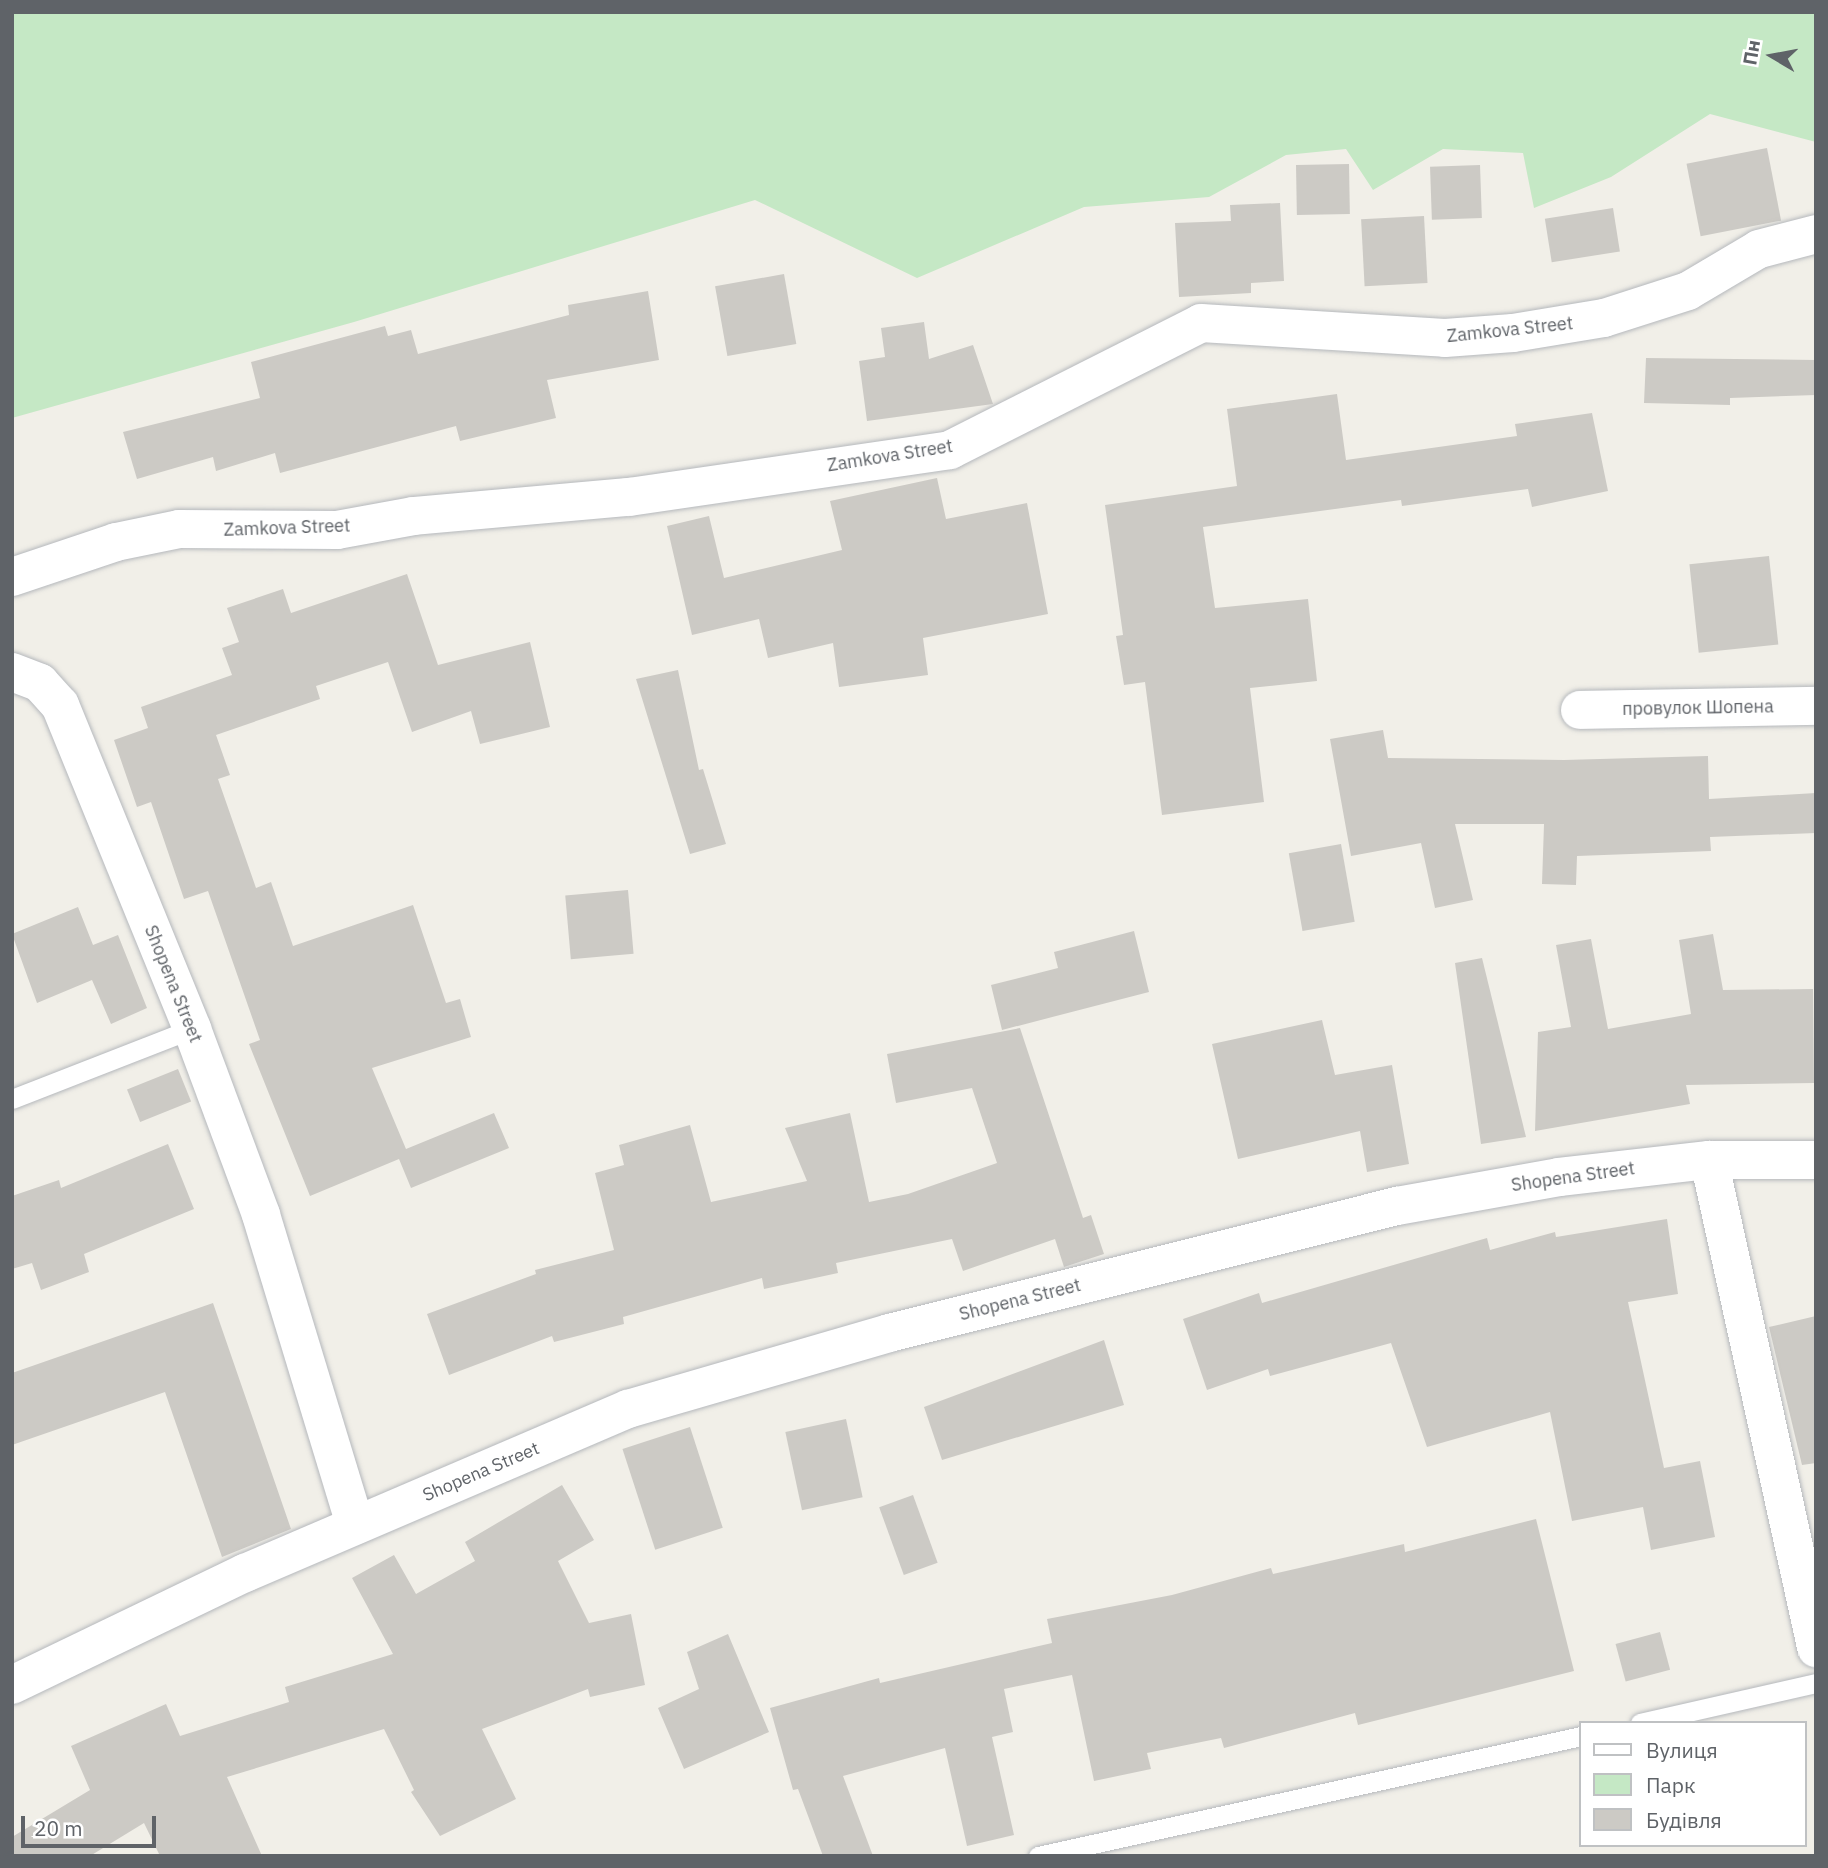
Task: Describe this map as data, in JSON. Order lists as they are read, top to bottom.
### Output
{
  "streets": {
    "street": ["Zamkova Street", "провулок Шопена", "Shopena Street"]
  },
  "legend": ["Вулиця", "Парк", "Будівля"],
  "scale_bar": "20 m",
  "north": "left"
}
